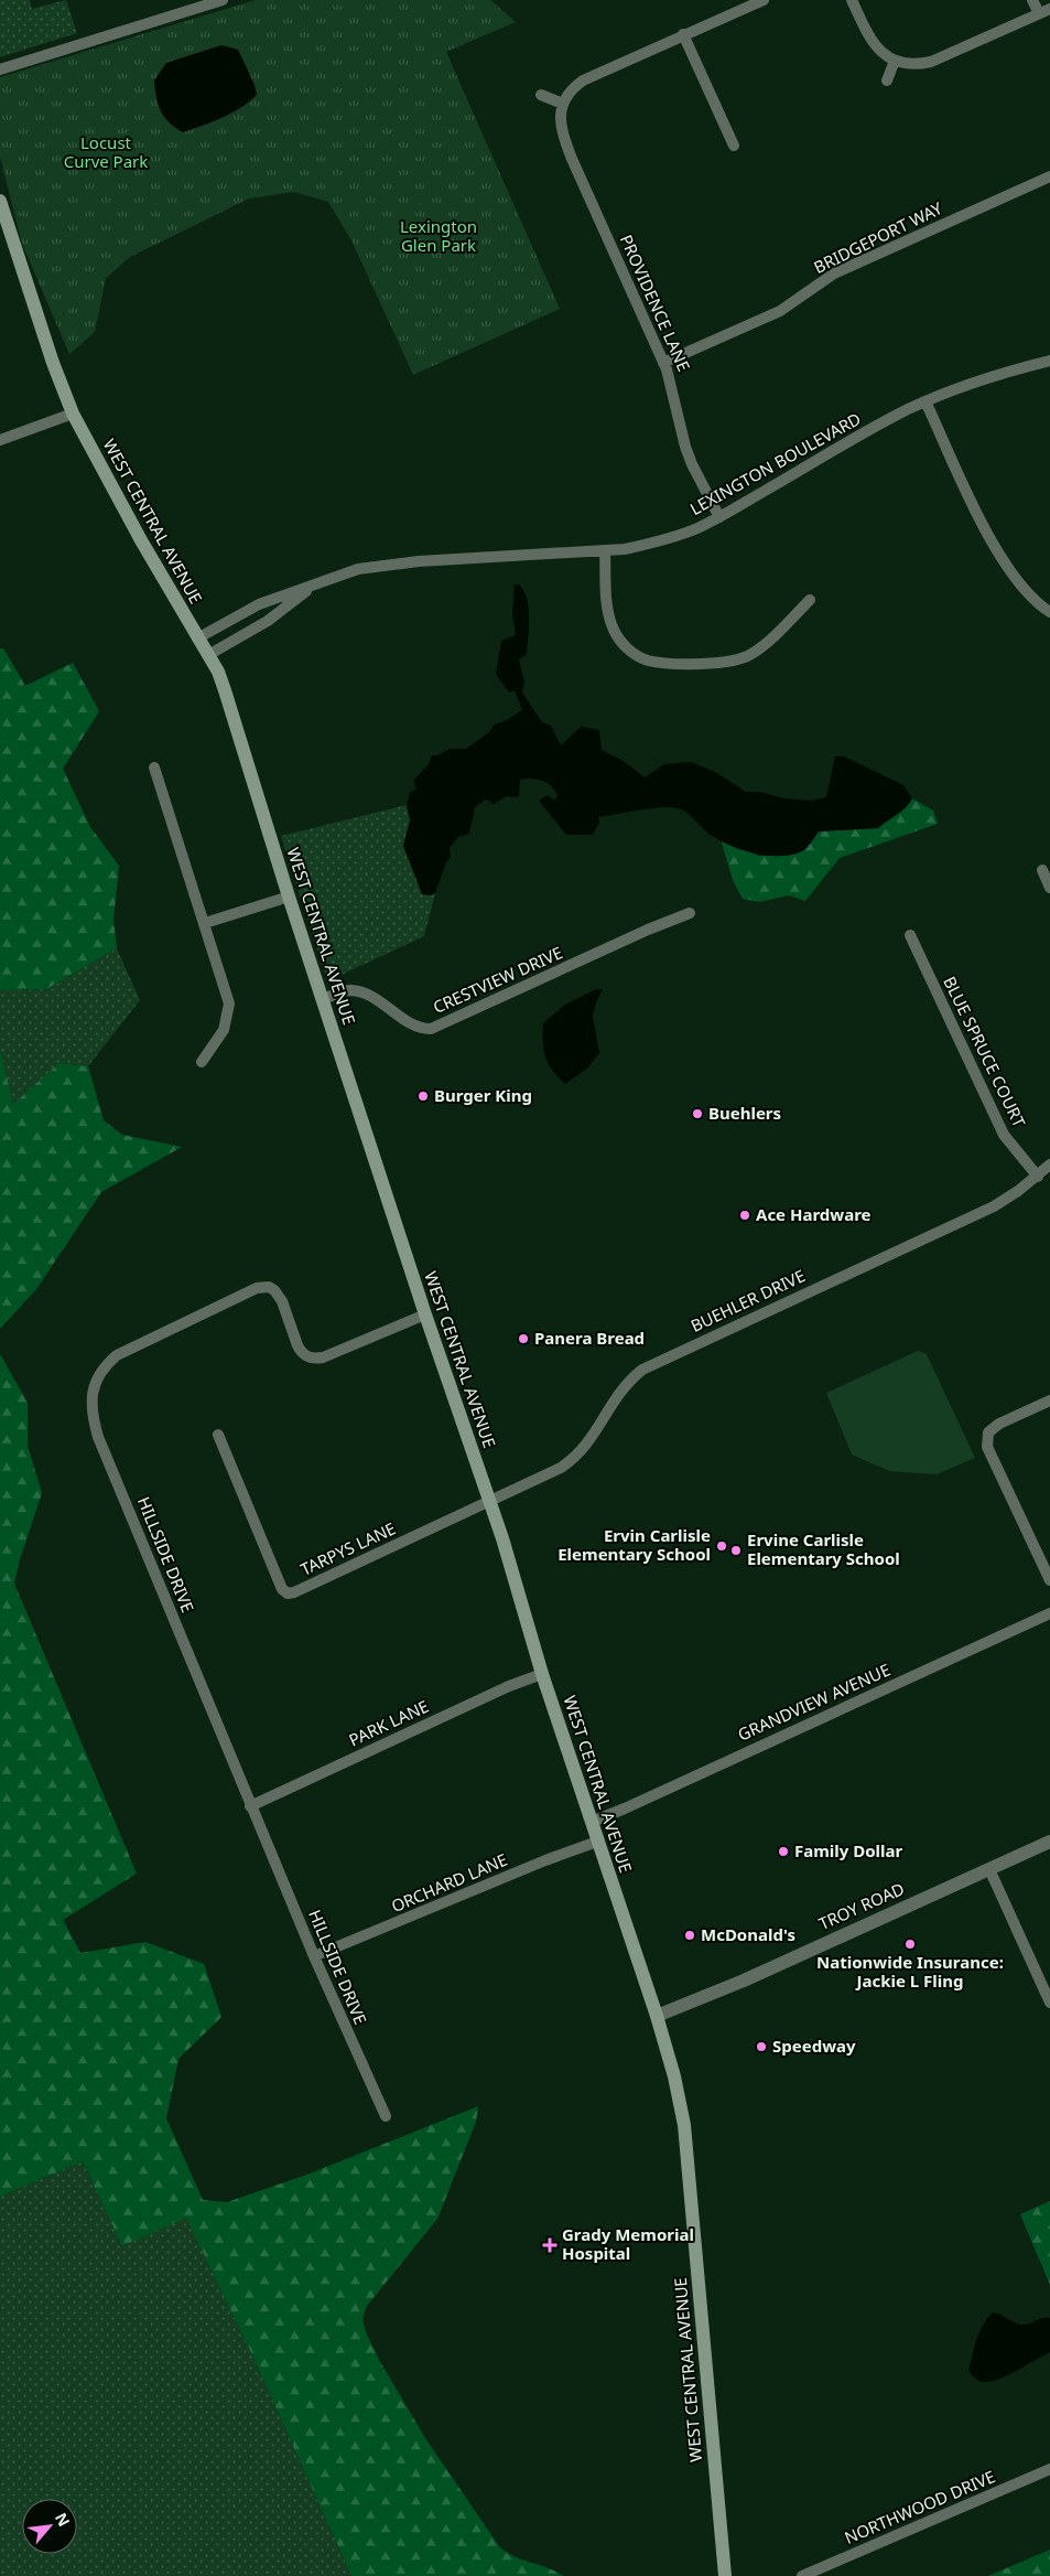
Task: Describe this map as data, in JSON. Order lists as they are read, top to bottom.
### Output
{
  "streets": {
    "main road": ["WEST CENTRAL AVENUE"],
    "street": [
      "BRIDGEPORT WAY",
      "PROVIDENCE LANE",
      "LEXINGTON BOULEVARD",
      "CRESTVIEW DRIVE",
      "BLUE SPRUCE COURT",
      "BUEHLER DRIVE",
      "TARPYS LANE",
      "HILLSIDE DRIVE",
      "GRANDVIEW AVENUE",
      "PARK LANE",
      "ORCHARD LANE",
      "TROY ROAD",
      "NORTHWOOD DRIVE"
    ]
  },
  "crossings": [
    ["BRIDGEPORT WAY", "PROVIDENCE LANE"],
    ["PROVIDENCE LANE", "LEXINGTON BOULEVARD"],
    ["LEXINGTON BOULEVARD", "WEST CENTRAL AVENUE"],
    ["WEST CENTRAL AVENUE", "CRESTVIEW DRIVE"],
    ["WEST CENTRAL AVENUE", "BUEHLER DRIVE"],
    ["WEST CENTRAL AVENUE", "TARPYS LANE"],
    ["WEST CENTRAL AVENUE", "HILLSIDE DRIVE"],
    ["WEST CENTRAL AVENUE", "GRANDVIEW AVENUE"],
    ["WEST CENTRAL AVENUE", "PARK LANE"],
    ["WEST CENTRAL AVENUE", "ORCHARD LANE"],
    ["WEST CENTRAL AVENUE", "TROY ROAD"],
    ["BLUE SPRUCE COURT", "BUEHLER DRIVE"],
    ["BUEHLER DRIVE", "TARPYS LANE"],
    ["HILLSIDE DRIVE", "PARK LANE"],
    ["HILLSIDE DRIVE", "ORCHARD LANE"]
  ],
  "parks": ["Locust Curve Park", "Lexington Glen Park"],
  "places": {
    "other": [
      "Burger King",
      "Buehlers",
      "Ace Hardware",
      "Panera Bread",
      "Ervin Carlisle Elementary School",
      "Ervine Carlisle Elementary School",
      "Family Dollar",
      "McDonald's",
      "Nationwide Insurance: Jackie L Fling",
      "Speedway"
    ],
    "health": ["Grady Memorial Hospital"]
  },
  "north": "top right"
}
